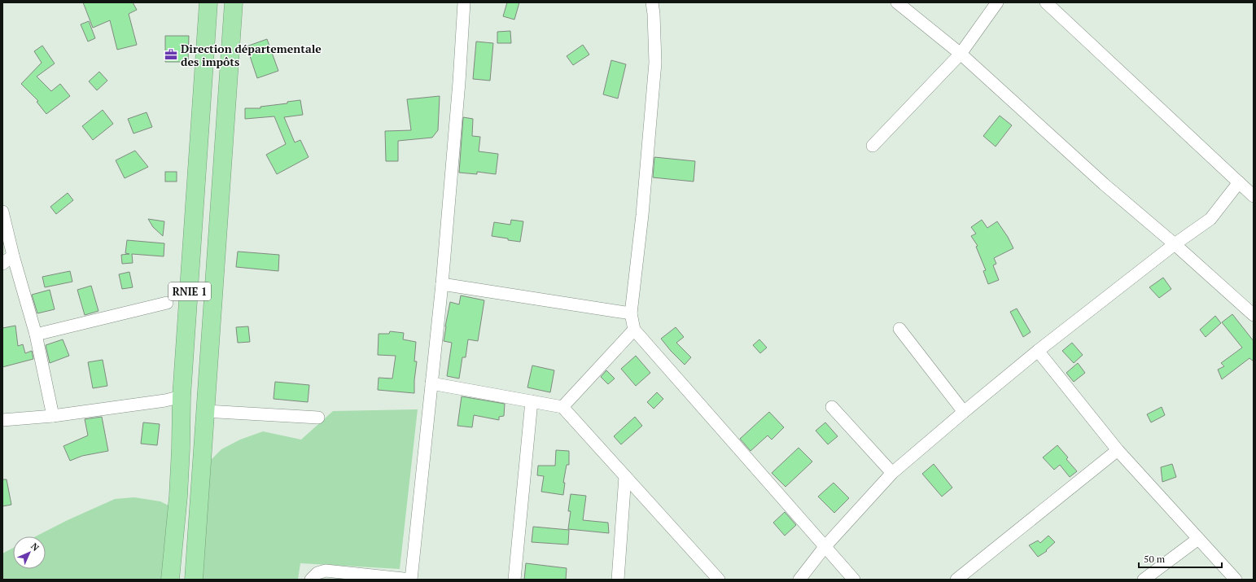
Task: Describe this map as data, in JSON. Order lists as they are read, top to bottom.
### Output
{
  "streets": {
    "highway": ["RNIE 1"]
  },
  "places": {
    "office": ["Direction départementale des impôts"]
  },
  "scale_bar": "50 m",
  "north": "top right"
}
